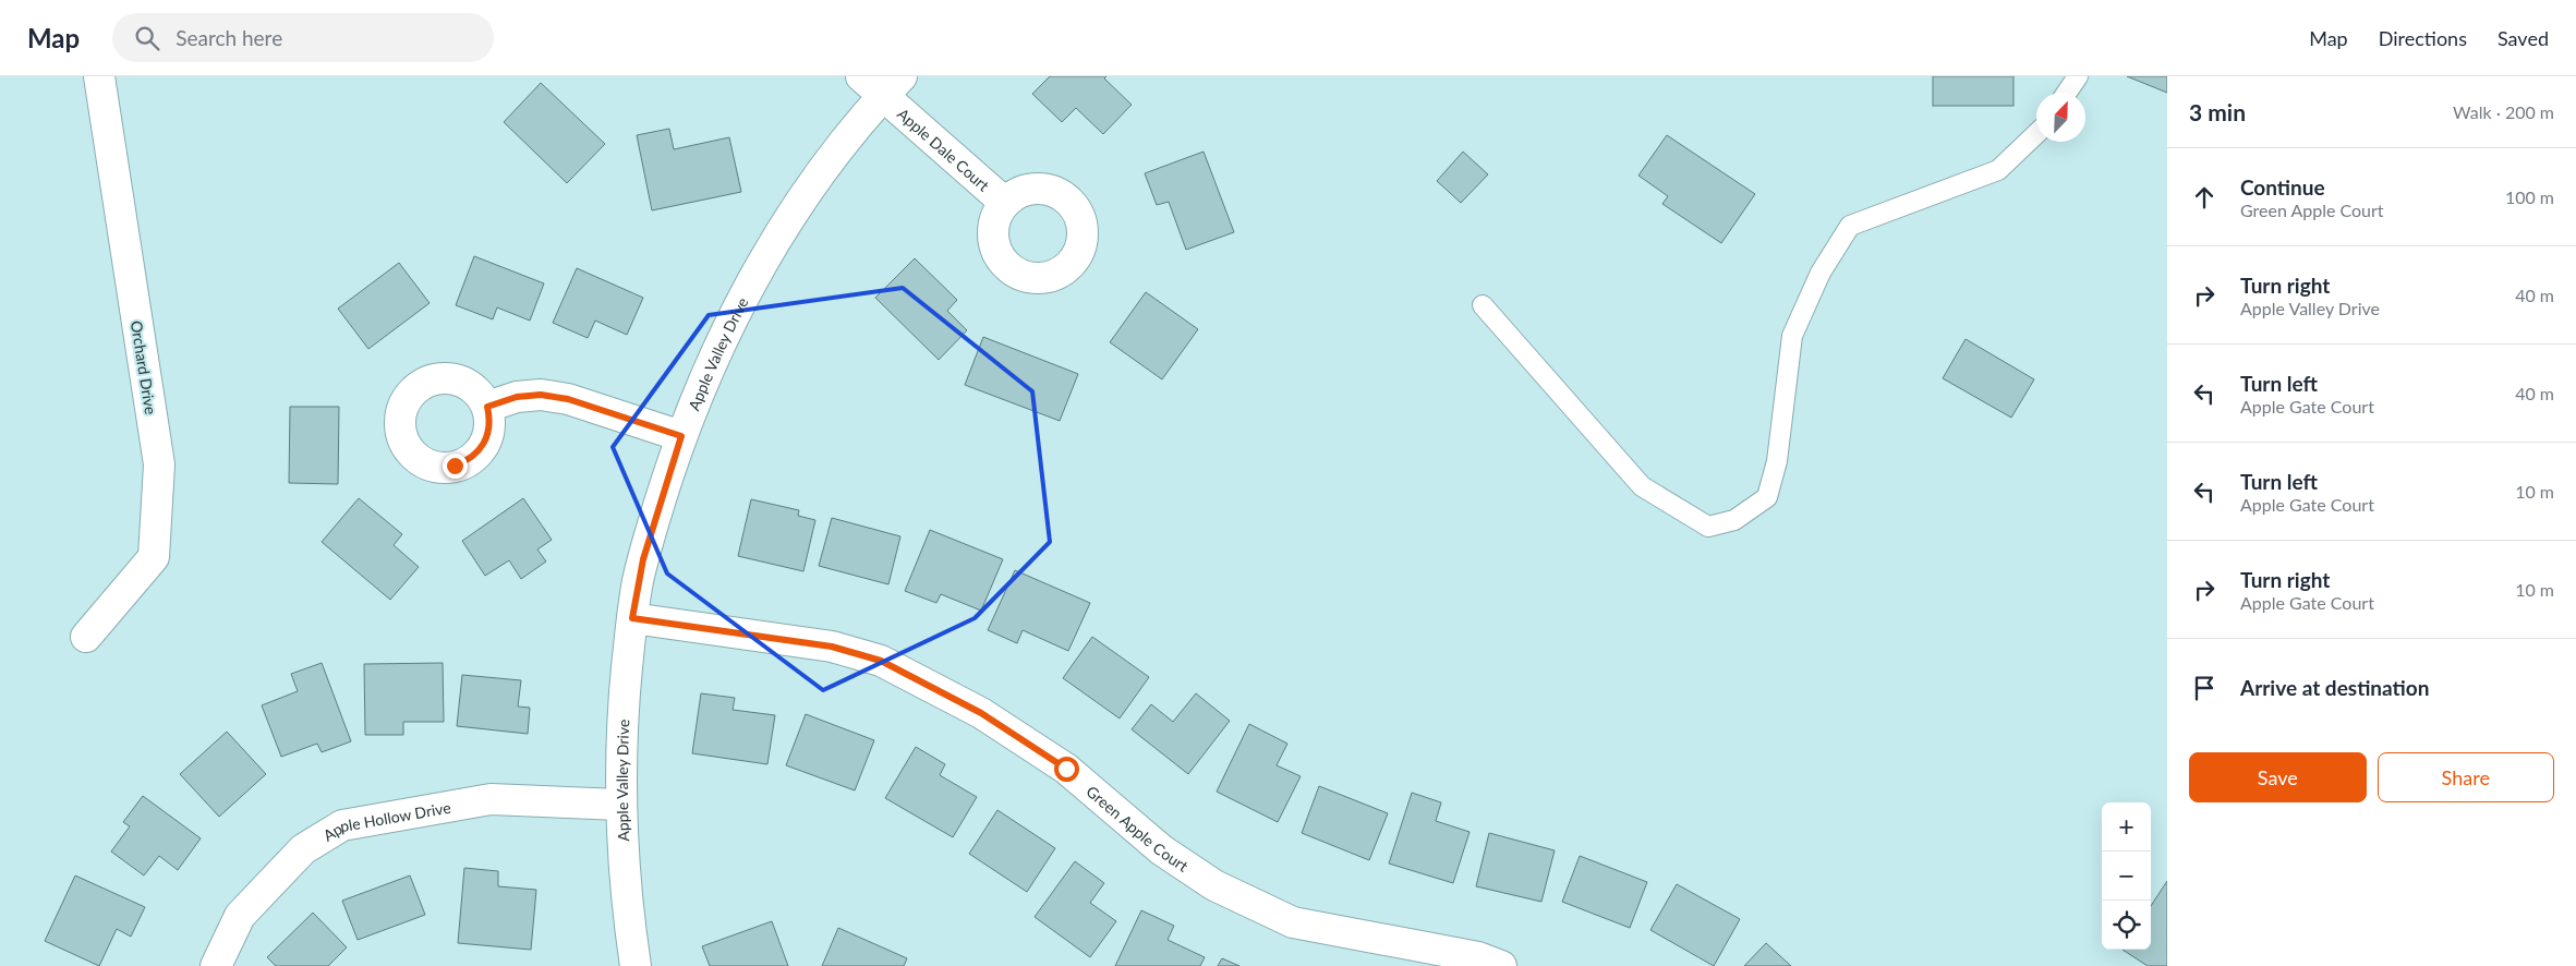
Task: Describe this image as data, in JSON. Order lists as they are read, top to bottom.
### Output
{
  "streets": {
    "street": [
      "Apple Dale Court",
      "Apple Valley Drive",
      "Orchard Drive",
      "Apple Hollow Drive",
      "Green Apple Court"
    ]
  },
  "crossings": [
    ["Apple Dale Court", "Apple Valley Drive"],
    ["Apple Valley Drive", "Apple Hollow Drive"],
    ["Apple Valley Drive", "Green Apple Court"]
  ],
  "north": "top right",
  "page": {
    "header": "Map",
    "search": "Search here",
    "nav": ["Map", "Directions", "Saved"],
    "heading": ["3 min", "Walk · 200 m"],
    "list": [
      ["Continue", "Green Apple Court", "100 m"],
      ["Turn right", "Apple Valley Drive", "40 m"],
      ["Turn left", "Apple Gate Court", "40 m"],
      ["Turn left", "Apple Gate Court", "10 m"],
      ["Turn right", "Apple Gate Court", "10 m"],
      "Arrive at destination"
    ],
    "buttons": ["Save", "Share"],
    "map_buttons": ["+", "−"]
  }
}
